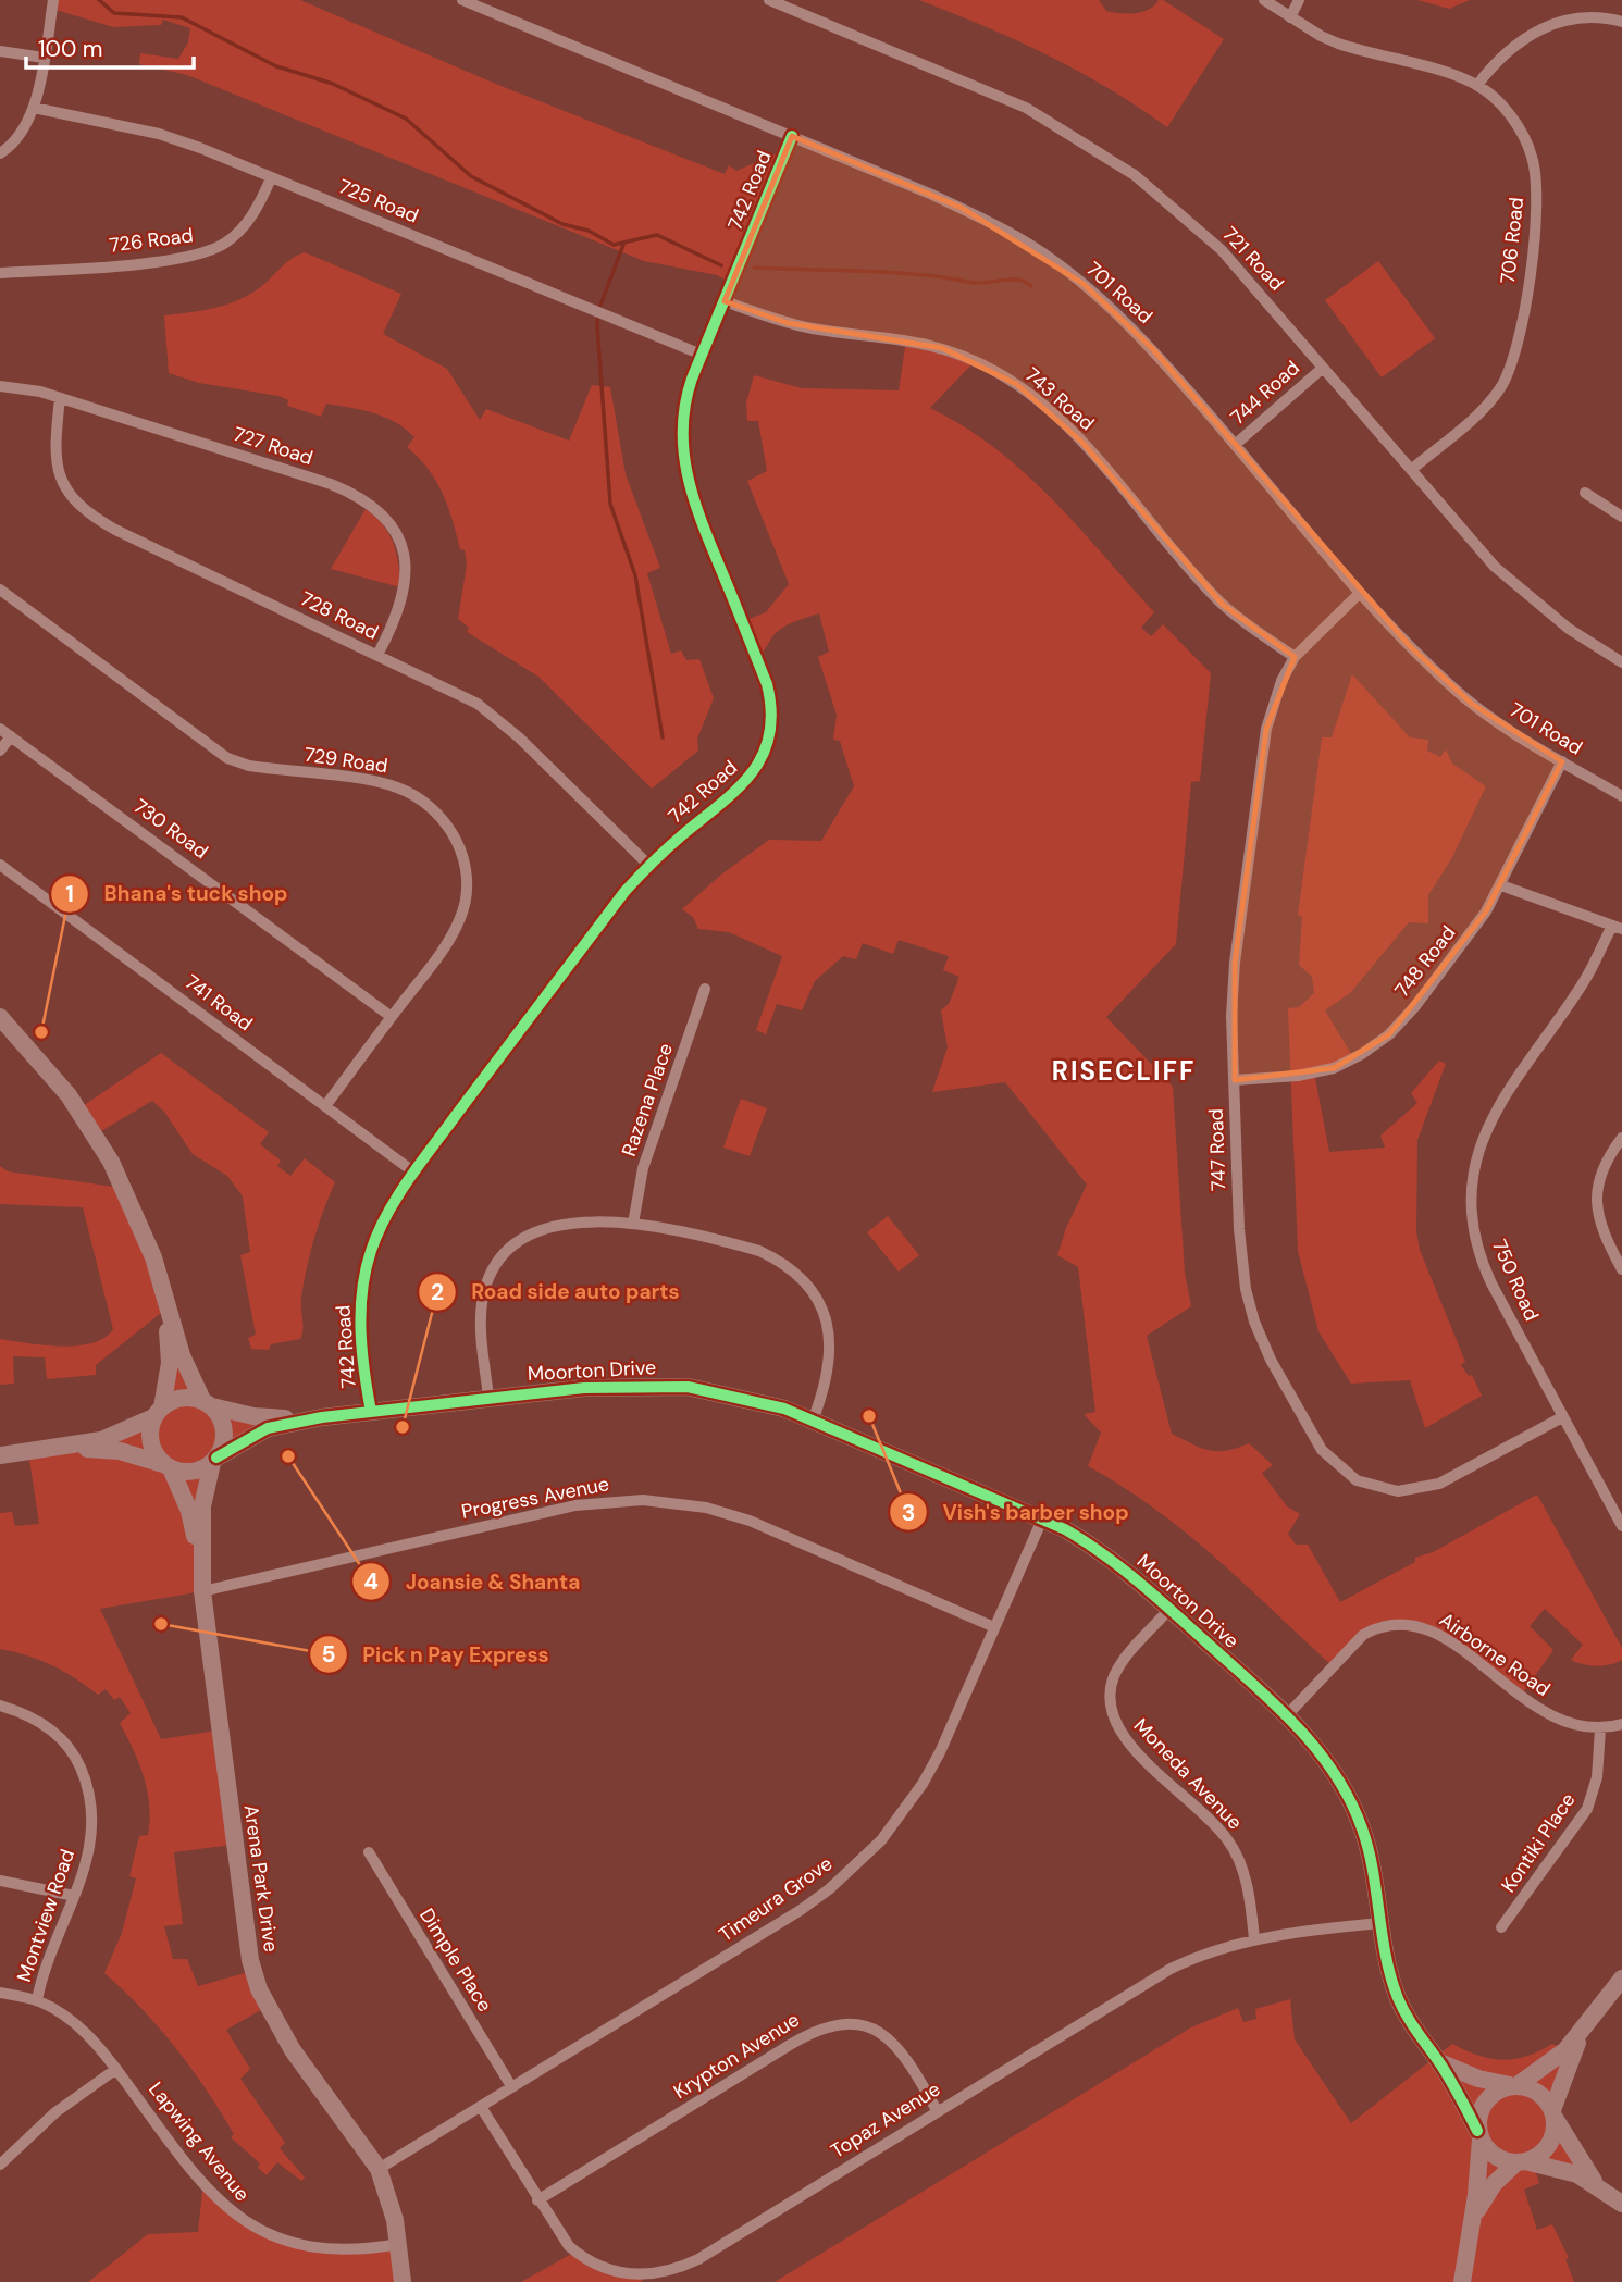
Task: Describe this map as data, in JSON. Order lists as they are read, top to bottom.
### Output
{
  "streets": {
    "street": [
      "742 Road",
      "725 Road",
      "726 Road",
      "706 Road",
      "721 Road",
      "701 Road",
      "744 Road",
      "743 Road",
      "727 Road",
      "728 Road",
      "729 Road",
      "730 Road",
      "748 Road",
      "741 Road",
      "Razena Place",
      "747 Road",
      "750 Road",
      "Moorton Drive",
      "Progress Avenue",
      "Airborne Road",
      "Moneda Avenue",
      "Kontiki Place",
      "Arena Park Drive",
      "Timeura Grove",
      "Montview Road",
      "Dimple Place",
      "Krypton Avenue",
      "Topaz Avenue",
      "Lapwing Avenue"
    ]
  },
  "crossings": [
    ["742 Road", "725 Road"],
    ["742 Road", "701 Road"],
    ["742 Road", "743 Road"],
    ["742 Road", "728 Road"],
    ["742 Road", "741 Road"],
    ["742 Road", "Moorton Drive"],
    ["725 Road", "726 Road"],
    ["706 Road", "721 Road"],
    ["721 Road", "744 Road"],
    ["701 Road", "744 Road"],
    ["701 Road", "748 Road"],
    ["701 Road", "747 Road"],
    ["743 Road", "747 Road"],
    ["727 Road", "728 Road"],
    ["729 Road", "730 Road"],
    ["729 Road", "741 Road"],
    ["748 Road", "747 Road"],
    ["747 Road", "750 Road"],
    ["Moorton Drive", "Airborne Road"],
    ["Moorton Drive", "Moneda Avenue"],
    ["Moorton Drive", "Arena Park Drive"],
    ["Moorton Drive", "Timeura Grove"],
    ["Moorton Drive", "Topaz Avenue"],
    ["Progress Avenue", "Arena Park Drive"],
    ["Progress Avenue", "Timeura Grove"],
    ["Airborne Road", "Kontiki Place"],
    ["Moneda Avenue", "Topaz Avenue"],
    ["Arena Park Drive", "Timeura Grove"],
    ["Arena Park Drive", "Lapwing Avenue"],
    ["Timeura Grove", "Dimple Place"],
    ["Timeura Grove", "Topaz Avenue"],
    ["Montview Road", "Lapwing Avenue"],
    ["Krypton Avenue", "Topaz Avenue"]
  ],
  "districts": ["RISECLIFF"],
  "places": [
    "Bhana's tuck shop",
    "Vish's barber shop",
    "Road side auto parts",
    "Joansie & Shanta",
    "Pick n Pay Express"
  ],
  "scale_bar": "100 m"
}
